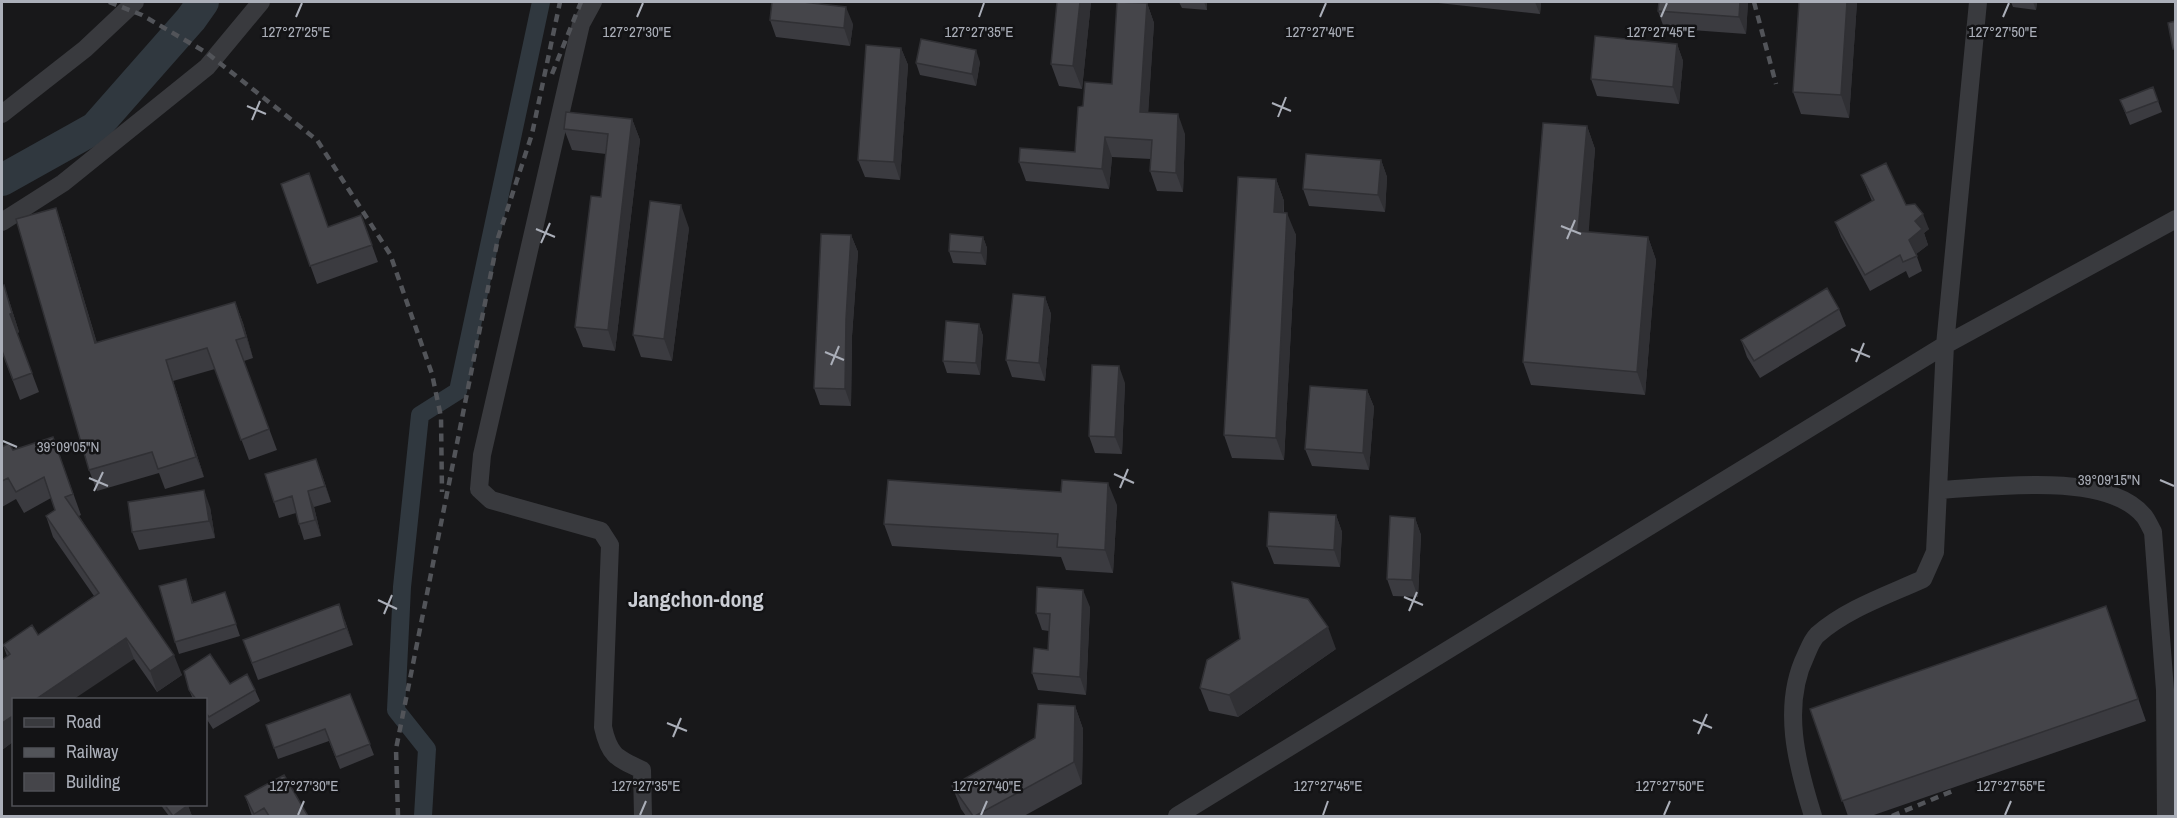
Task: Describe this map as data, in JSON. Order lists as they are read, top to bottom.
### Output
{
  "districts": ["Jangchon-dong"],
  "legend": ["Road", "Railway", "Building"],
  "coordinates": [
    "127°27'25\"E",
    "127°27'30\"E",
    "127°27'35\"E",
    "127°27'40\"E",
    "127°27'45\"E",
    "127°27'50\"E",
    "39°09'05\"N",
    "39°09'15\"N",
    "127°27'55\"E"
  ]
}
